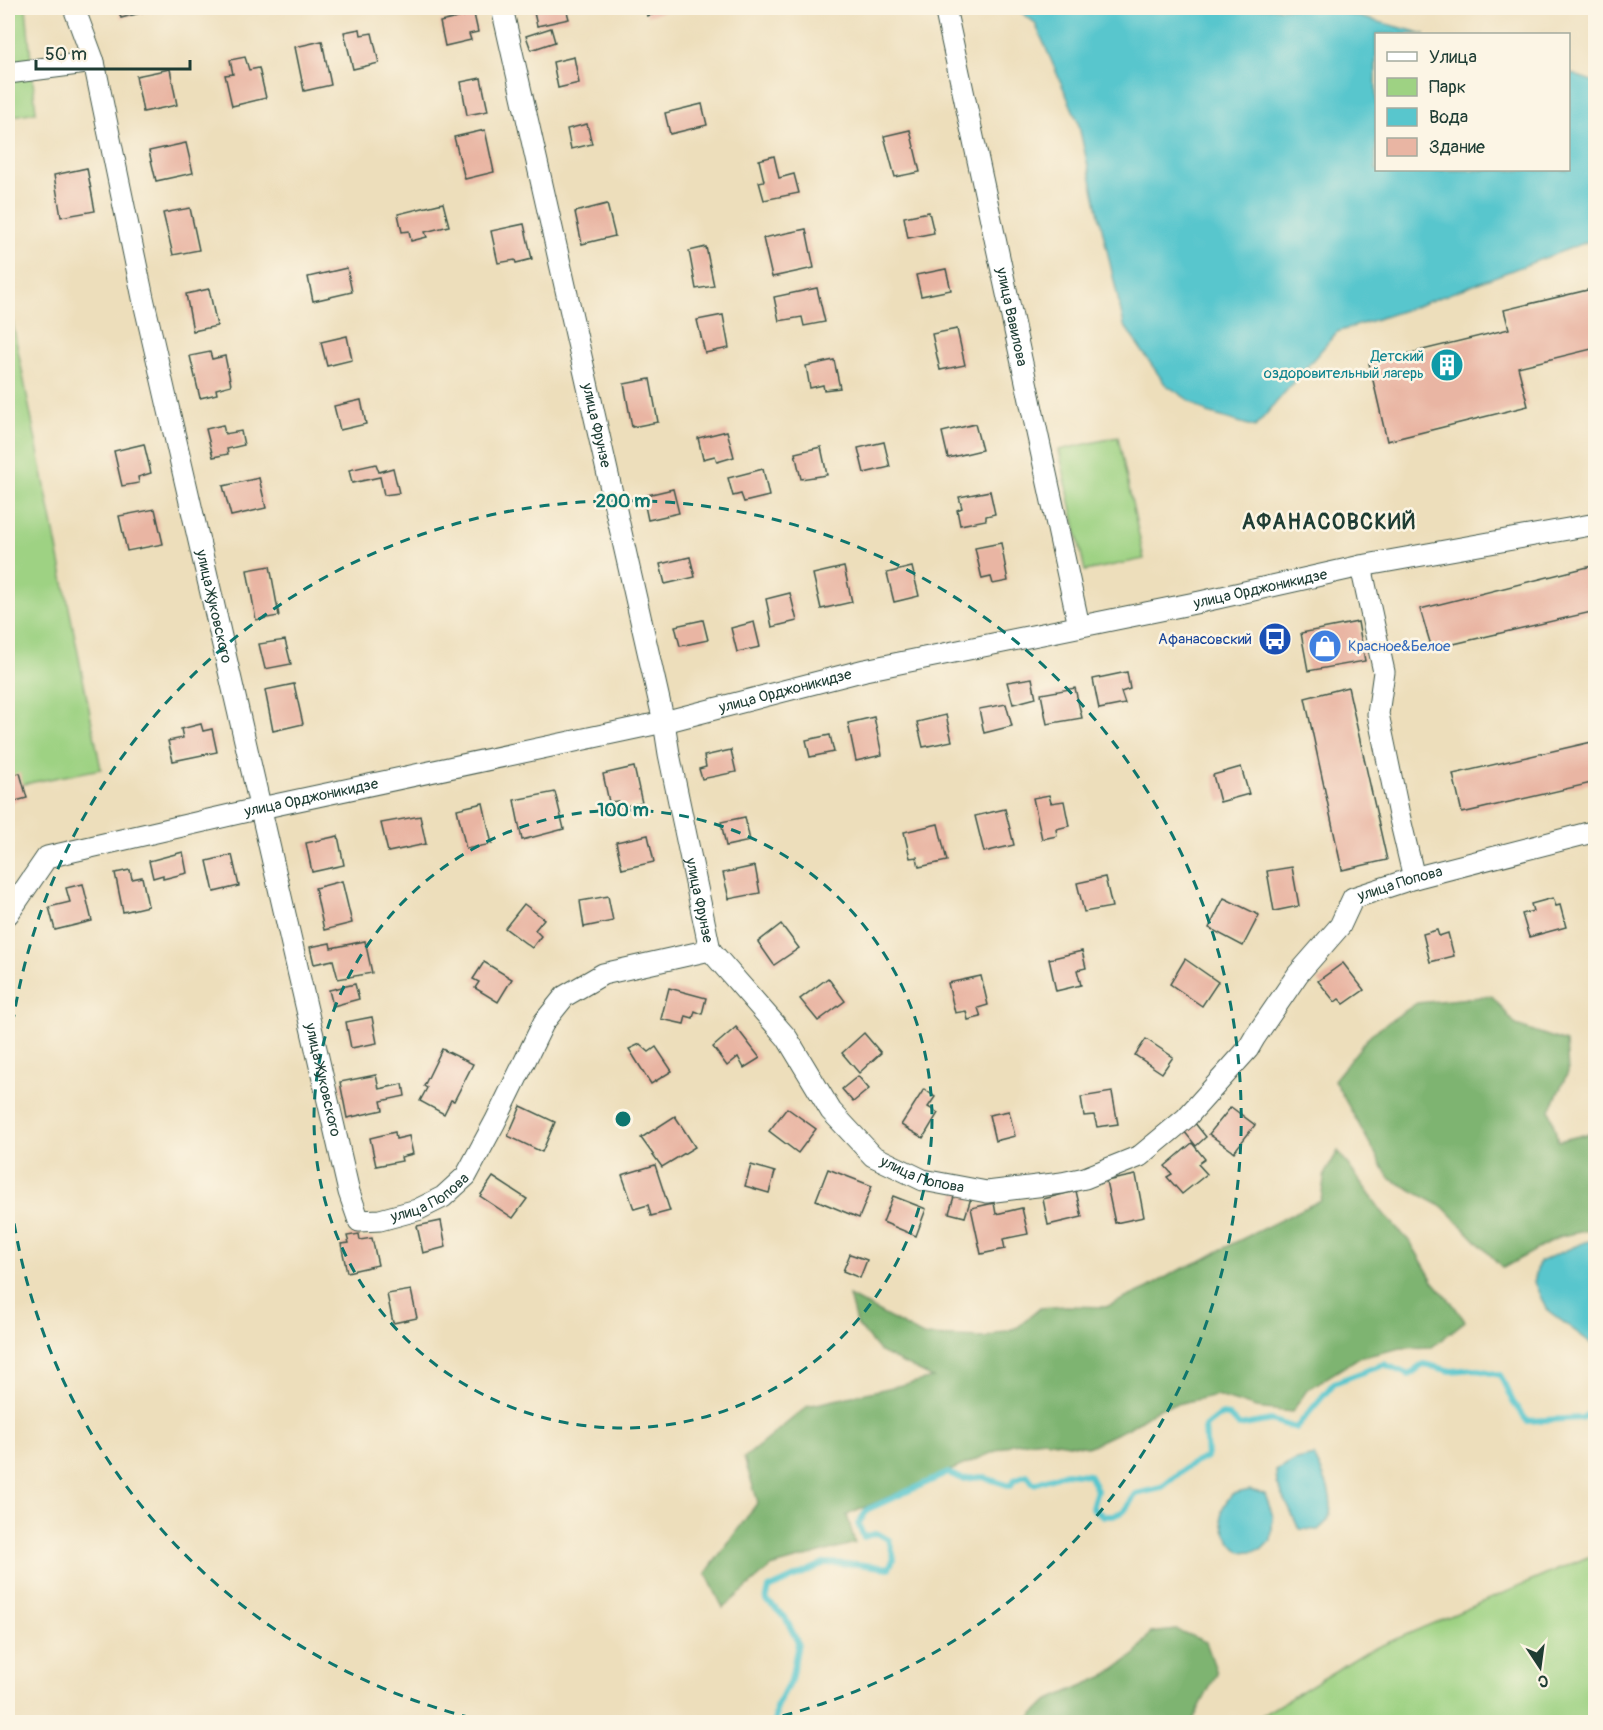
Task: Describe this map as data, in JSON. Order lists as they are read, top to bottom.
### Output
{
  "streets": {
    "street": [
      "улица Вавилова",
      "улица Фрунзе",
      "улица Орджоникидзе",
      "улица Жуковского",
      "улица Попова"
    ]
  },
  "crossings": [
    ["улица Вавилова", "улица Орджоникидзе"],
    ["улица Фрунзе", "улица Орджоникидзе"],
    ["улица Фрунзе", "улица Попова"],
    ["улица Орджоникидзе", "улица Жуковского"],
    ["улица Жуковского", "улица Попова"]
  ],
  "districts": ["АФАНАСОВСКИЙ"],
  "places": {
    "building": ["Детский оздоровительный лагерь"],
    "bus stop": ["Афанасовский"],
    "shop": ["Красное&Белое"]
  },
  "legend": [
    "Улица",
    "Парк",
    "Вода",
    "Здание"
  ],
  "scale_bar": "50 m",
  "north": "bottom",
  "rings": ["200 m", "100 m"]
}
